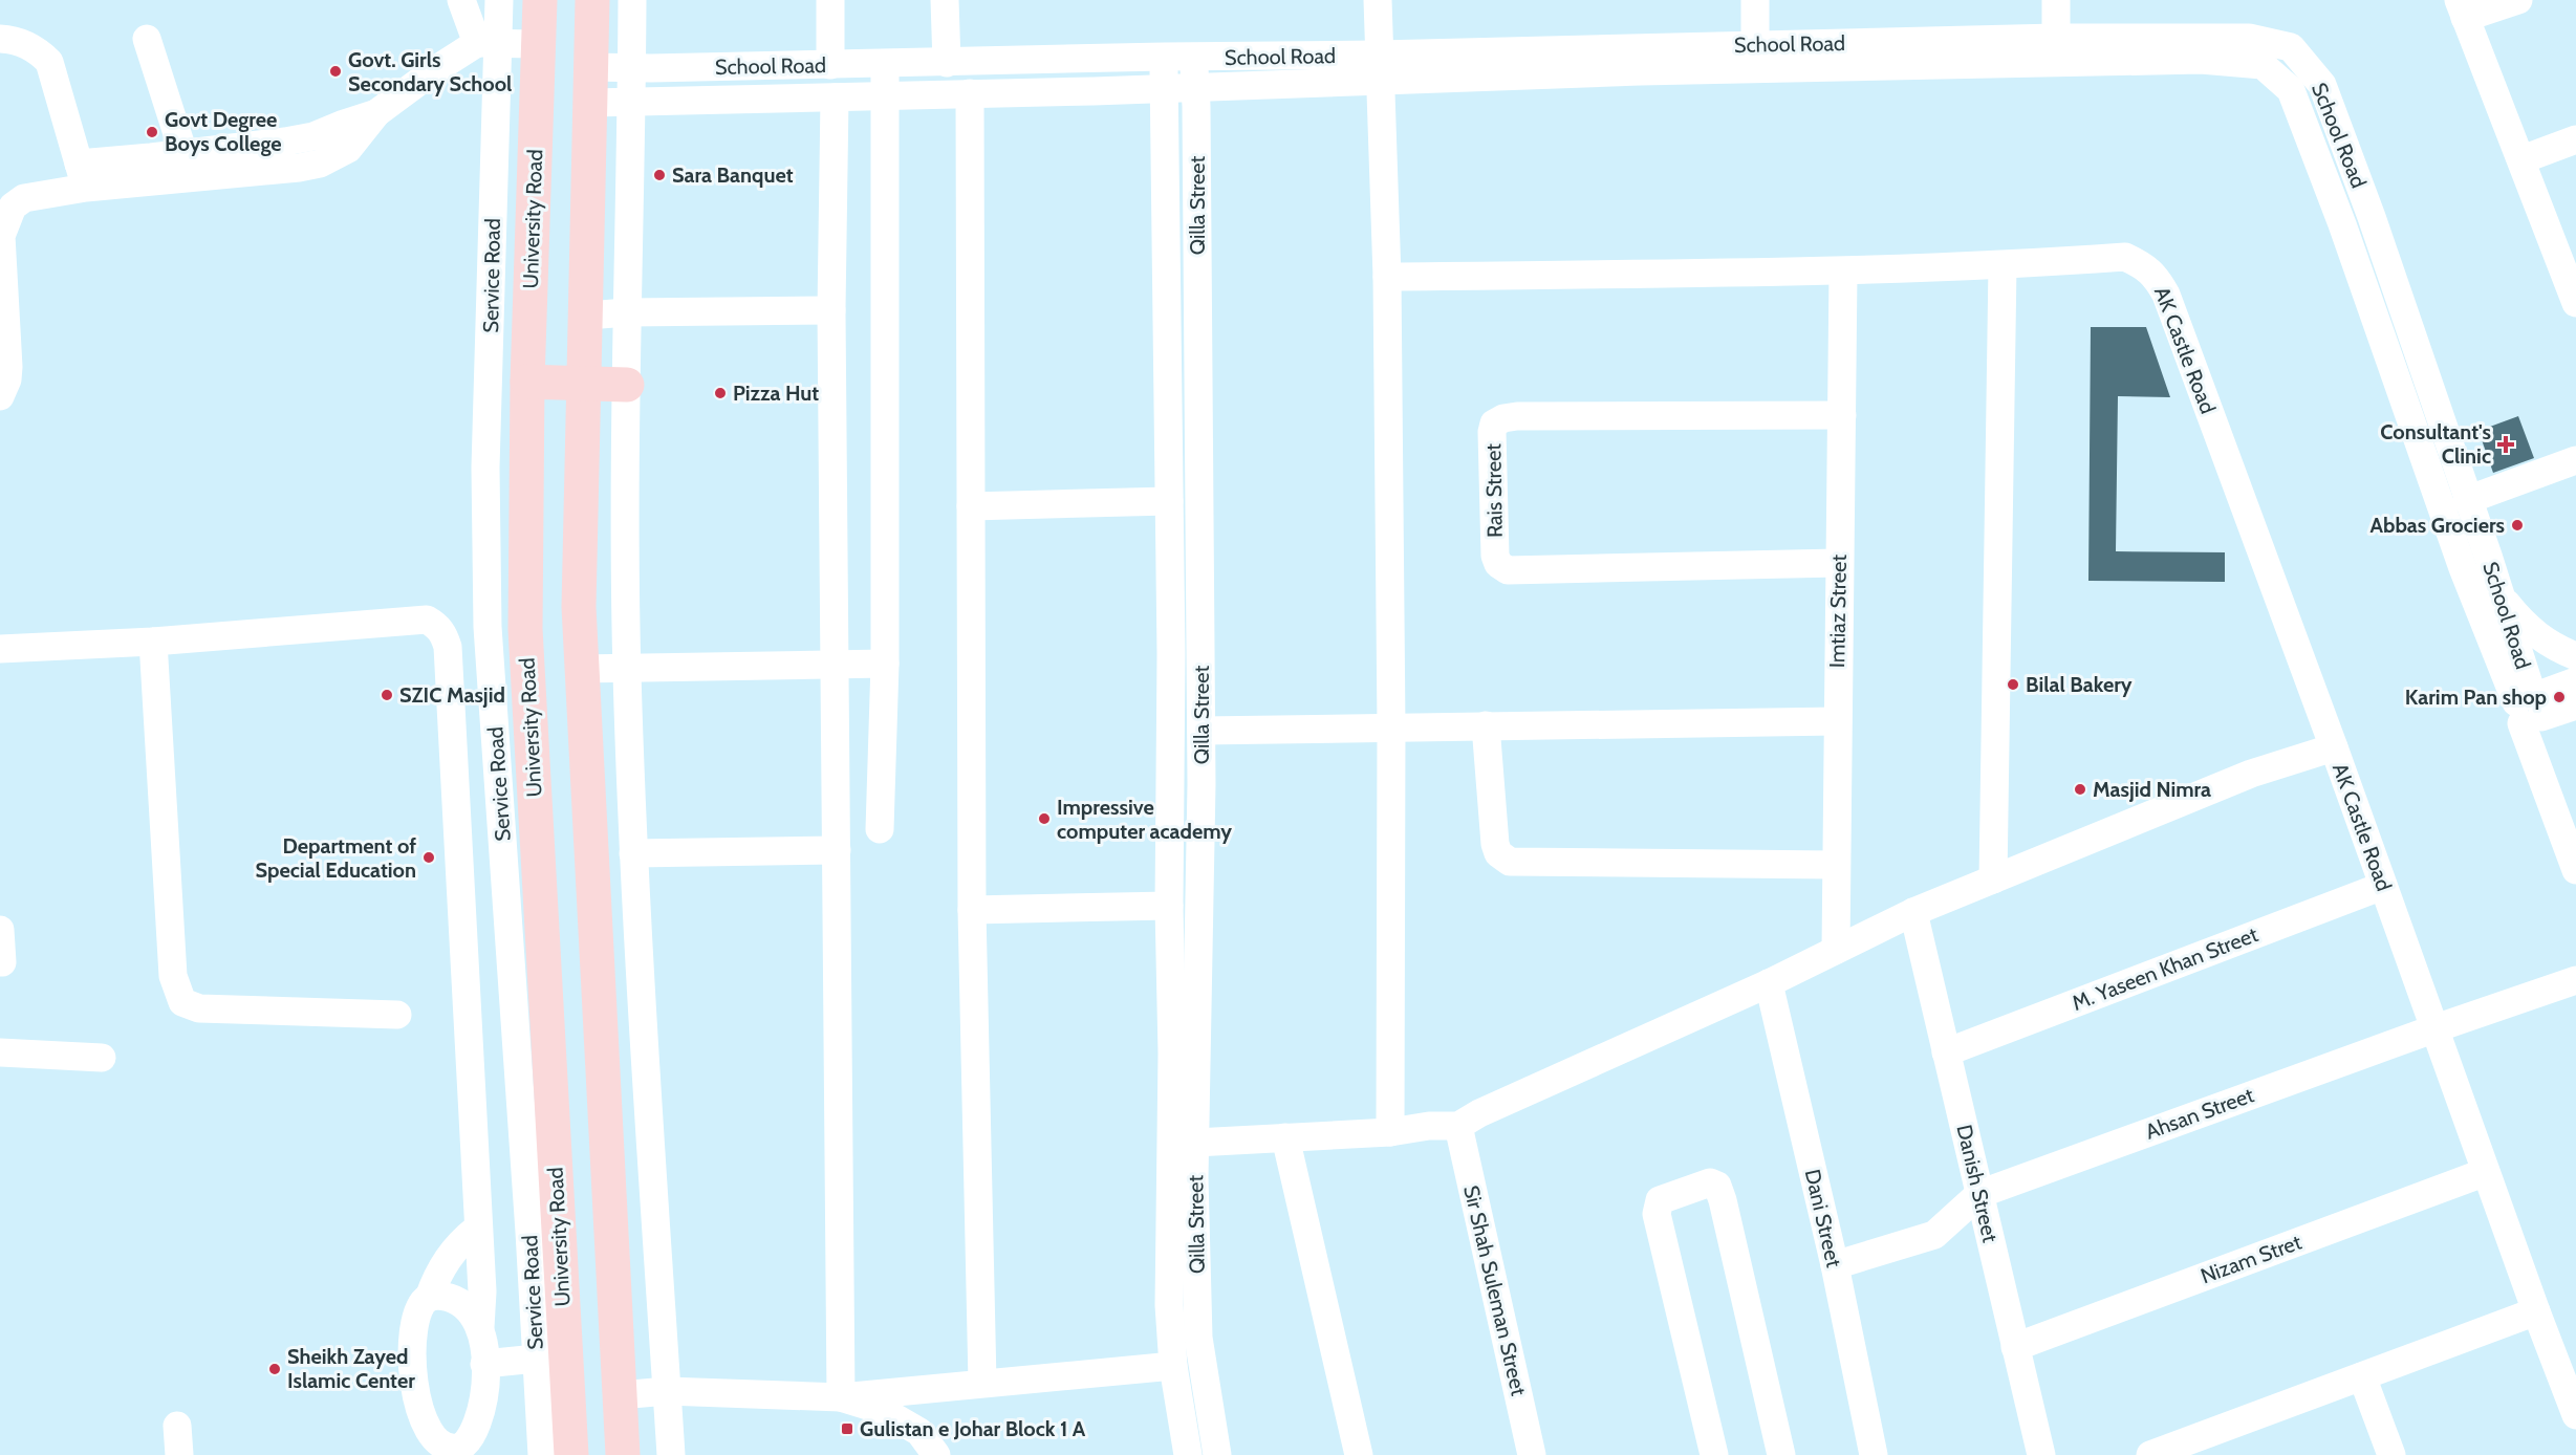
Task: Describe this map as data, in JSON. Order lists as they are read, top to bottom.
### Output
{
  "streets": {
    "main road": ["University Road"],
    "street": [
      "School Road",
      "Qilla Street",
      "Service Road",
      "AK Castle Road",
      "Rais Street",
      "Imtiaz Street",
      "M. Yaseen Khan Street",
      "Ahsan Street",
      "Danish Street",
      "Dani Street",
      "Nizam Stret",
      "Sir Shah Suleman Street"
    ]
  },
  "crossings": [
    ["School Road", "Qilla Street"],
    ["University Road", "Service Road"],
    ["AK Castle Road", "M. Yaseen Khan Street"],
    ["AK Castle Road", "Ahsan Street"],
    ["AK Castle Road", "Nizam Stret"],
    ["Rais Street", "Imtiaz Street"],
    ["M. Yaseen Khan Street", "Danish Street"],
    ["Ahsan Street", "Danish Street"],
    ["Ahsan Street", "Dani Street"],
    ["Danish Street", "Nizam Stret"]
  ],
  "places": {
    "other": [
      "Govt. Girls Secondary School",
      "Govt Degree Boys College",
      "Sara Banquet",
      "Pizza Hut",
      "Abbas Grociers",
      "Bilal Bakery",
      "SZIC Masjid",
      "Karim Pan shop",
      "Masjid Nimra",
      "Impressive computer academy",
      "Department of Special Education",
      "Sheikh Zayed Islamic Center"
    ],
    "health": ["Consultant's Clinic"],
    "transit": ["Gulistan e Johar Block 1 A"]
  }
}
